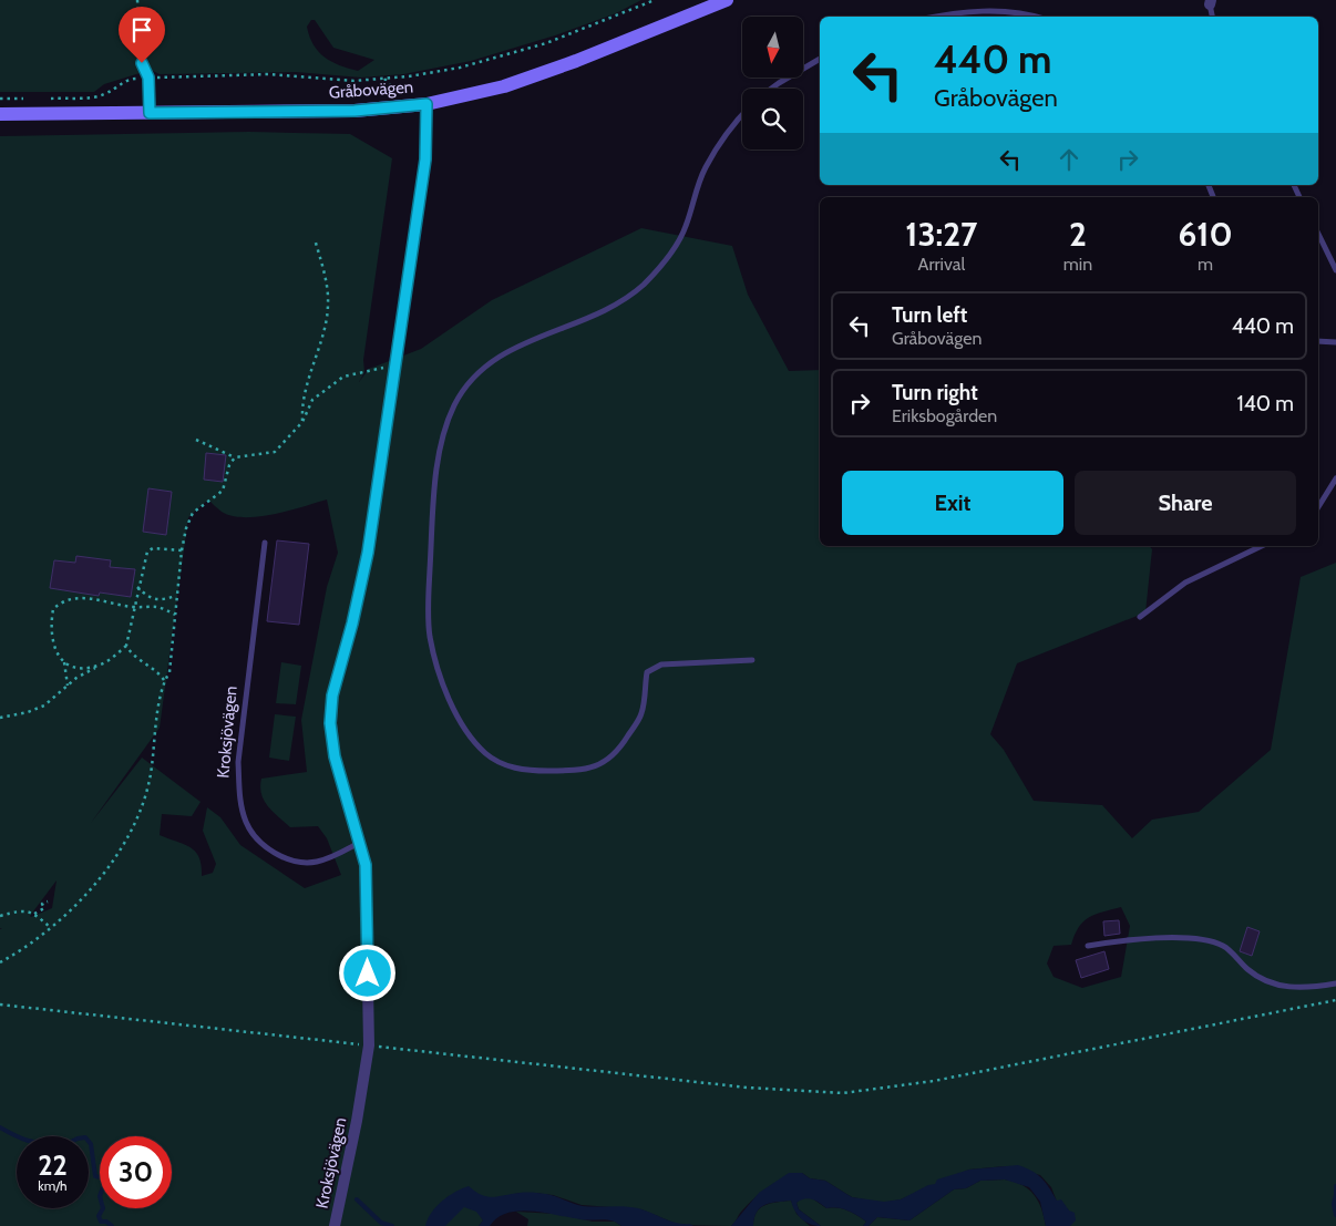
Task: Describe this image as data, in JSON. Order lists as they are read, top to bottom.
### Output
{
  "streets": {
    "main road": ["Gråbovägen"],
    "street": ["Kroksjövägen"]
  },
  "crossings": [
    ["Gråbovägen", "Kroksjövägen"]
  ],
  "north": "bottom",
  "page": {
    "turn": ["440 m", "Gråbovägen"],
    "eta": [
      "13:27",
      "Arrival",
      "2",
      "min",
      "610",
      "m"
    ],
    "list": [
      {
        "name": "Turn left",
        "note": "Gråbovägen",
        "value": "440 m"
      },
      {
        "name": "Turn right",
        "note": "Eriksbogården",
        "value": "140 m"
      }
    ],
    "buttons": ["Exit", "Share"],
    "speed": "22 km/h",
    "limit": "30"
  }
}
